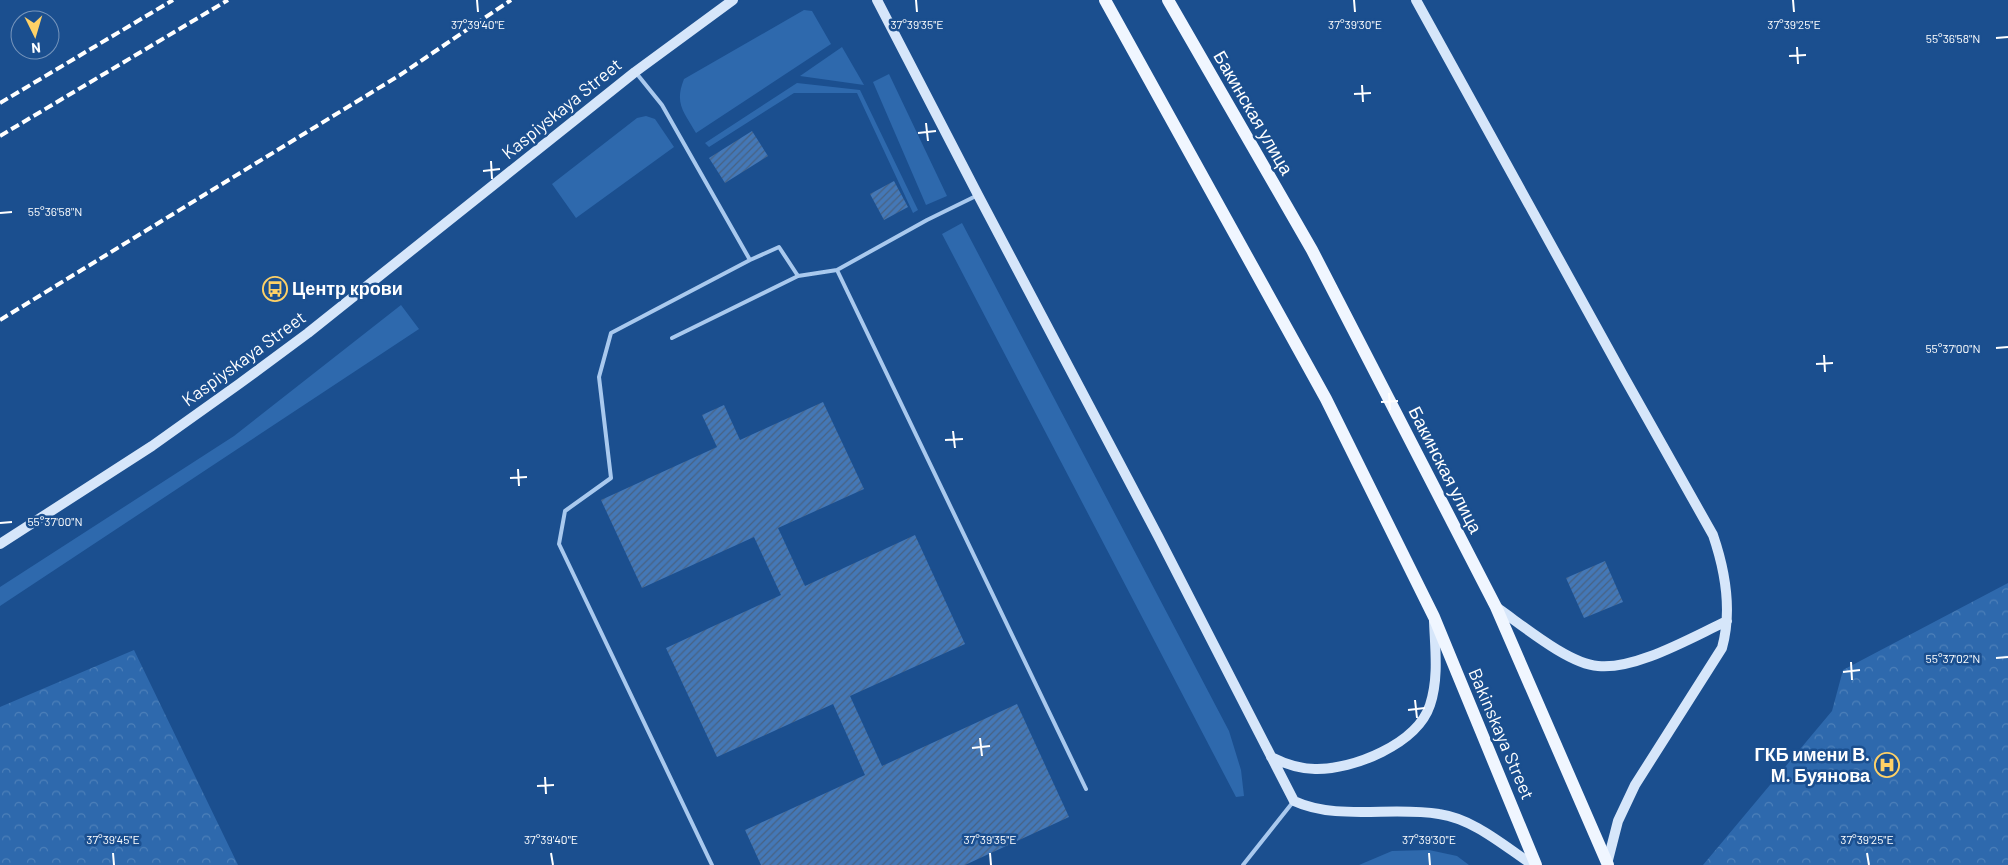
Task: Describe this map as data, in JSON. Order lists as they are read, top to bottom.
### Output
{
  "streets": {
    "main road": ["Kaspiyskaya Street", "Бакинская улица", "Bakinskaya Street"]
  },
  "places": {
    "bus stop": ["Центр крови"],
    "hospital": ["ГКБ имени В. М. Буянова"]
  },
  "north": "bottom",
  "coordinates": [
    "37°39'40\"E",
    "37°39'35\"E",
    "37°39'30\"E",
    "37°39'25\"E",
    "55°36'58\"N",
    "55°37'00\"N",
    "55°37'02\"N",
    "37°39'45\"E"
  ]
}
